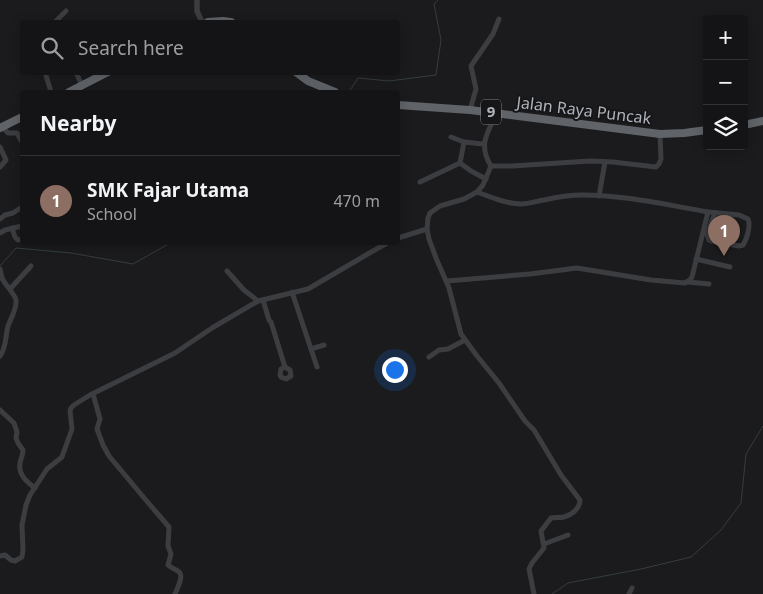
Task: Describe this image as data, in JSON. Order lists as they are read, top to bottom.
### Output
{
  "streets": {
    "highway": ["Jalan Raya Puncak", "9"]
  },
  "page": {
    "map_buttons": ["+", "−"],
    "search": "Search here",
    "heading": "Nearby",
    "list": [
      {
        "mark": "1",
        "name": "SMK Fajar Utama",
        "note": "School",
        "value": "470 m"
      }
    ],
    "pins": "1"
  }
}
